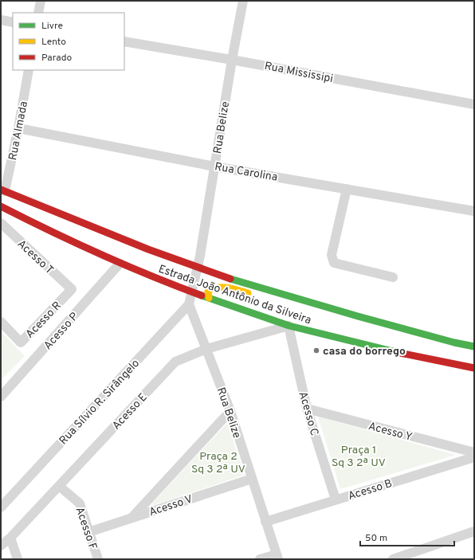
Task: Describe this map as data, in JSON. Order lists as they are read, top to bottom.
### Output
{
  "streets": {
    "main road": ["Estrada João Antônio da Silveira"],
    "street": [
      "Rua Mississipi",
      "Rua Belize",
      "Rua Almada",
      "Rua Carolina",
      "Acesso T",
      "Acesso R",
      "Acesso P",
      "Rua Sílvio R. Sirângelo",
      "Acesso E",
      "Acesso C",
      "Acesso Y",
      "Acesso B",
      "Acesso V",
      "Acesso F"
    ]
  },
  "crossings": [
    ["Rua Mississipi", "Rua Belize"],
    ["Rua Belize", "Rua Carolina"],
    ["Rua Belize", "Estrada João Antônio da Silveira"],
    ["Rua Belize", "Rua Sílvio R. Sirângelo"],
    ["Rua Belize", "Acesso E"],
    ["Rua Belize", "Acesso B"],
    ["Rua Belize", "Acesso V"],
    ["Rua Almada", "Rua Carolina"],
    ["Rua Almada", "Estrada João Antônio da Silveira"],
    ["Acesso T", "Acesso R"],
    ["Estrada João Antônio da Silveira", "Acesso P"],
    ["Estrada João Antônio da Silveira", "Acesso E"],
    ["Estrada João Antônio da Silveira", "Acesso C"],
    ["Acesso E", "Acesso C"],
    ["Acesso E", "Acesso F"],
    ["Acesso C", "Acesso Y"],
    ["Acesso C", "Acesso B"],
    ["Acesso V", "Acesso F"]
  ],
  "parks": ["Praça 1 Sq 3 2ª UV", "Praça 2 Sq 3 2ª UV"],
  "places": ["casa do borrego"],
  "legend": ["Livre", "Lento", "Parado"],
  "scale_bar": "50 m"
}
